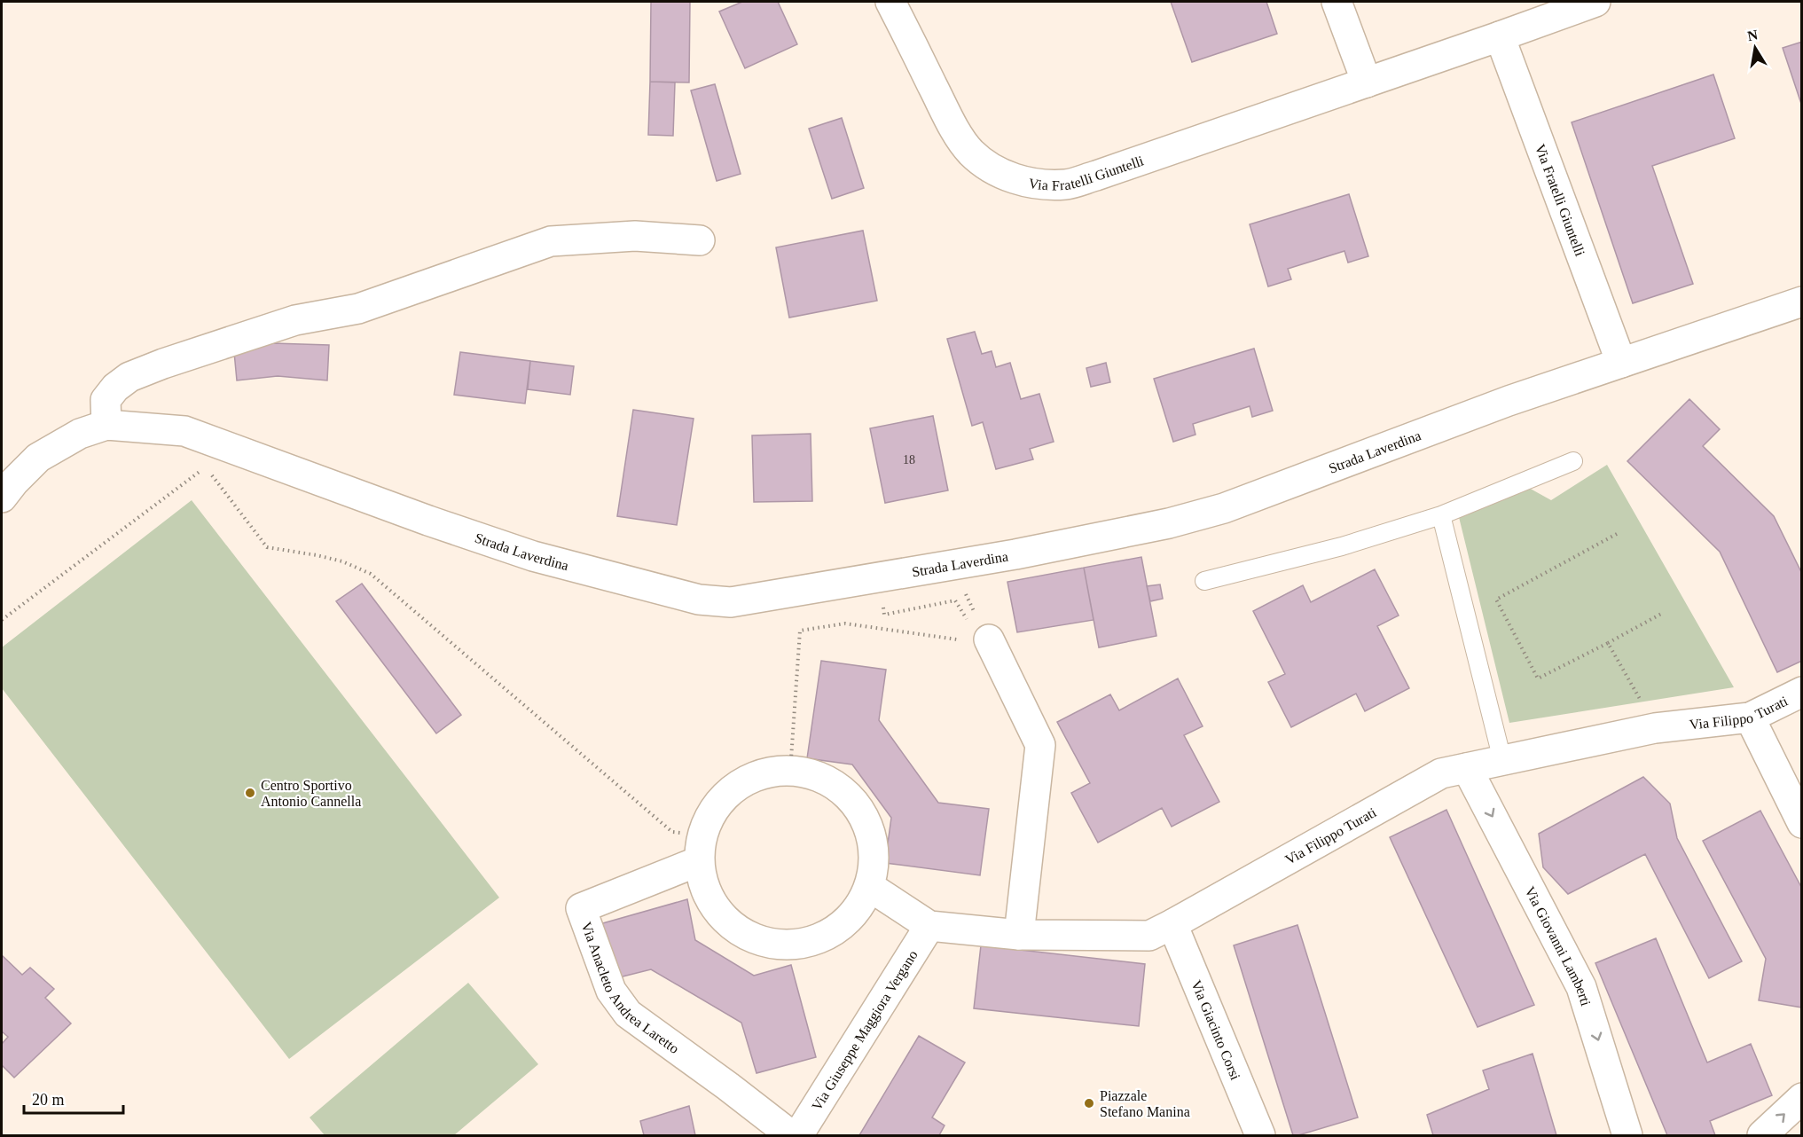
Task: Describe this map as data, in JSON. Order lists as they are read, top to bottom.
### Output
{
  "streets": {
    "street": [
      "Via Fratelli Giuntelli",
      "Strada Laverdina",
      "Via Filippo Turati",
      "Via Giovanni Lamberti",
      "Via Anacleto Andrea Laretto",
      "Via Giacinto Corsi",
      "Via Giuseppe Maggiora Vergano"
    ]
  },
  "crossings": [
    ["Via Fratelli Giuntelli", "Strada Laverdina"],
    ["Via Filippo Turati", "Via Giovanni Lamberti"],
    ["Via Filippo Turati", "Via Anacleto Andrea Laretto"],
    ["Via Filippo Turati", "Via Giacinto Corsi"],
    ["Via Filippo Turati", "Via Giuseppe Maggiora Vergano"]
  ],
  "one_way": ["Via Giovanni Lamberti"],
  "places": ["Centro Sportivo Antonio Cannella", "Piazzale Stefano Manina"],
  "house_numbers": ["18"],
  "scale_bar": "20 m",
  "north": "top"
}
